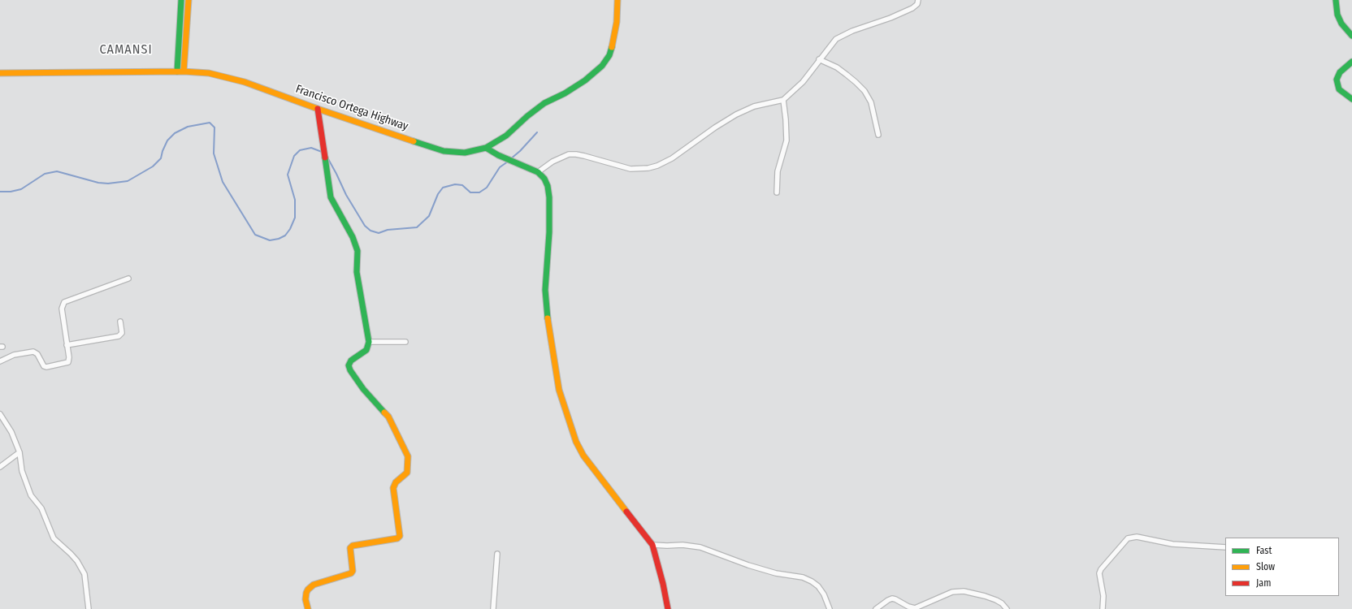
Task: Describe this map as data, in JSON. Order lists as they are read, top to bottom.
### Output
{
  "streets": {
    "street": ["Francisco Ortega Highway"]
  },
  "districts": ["CAMANSI"],
  "legend": ["Fast", "Slow", "Jam"]
}
